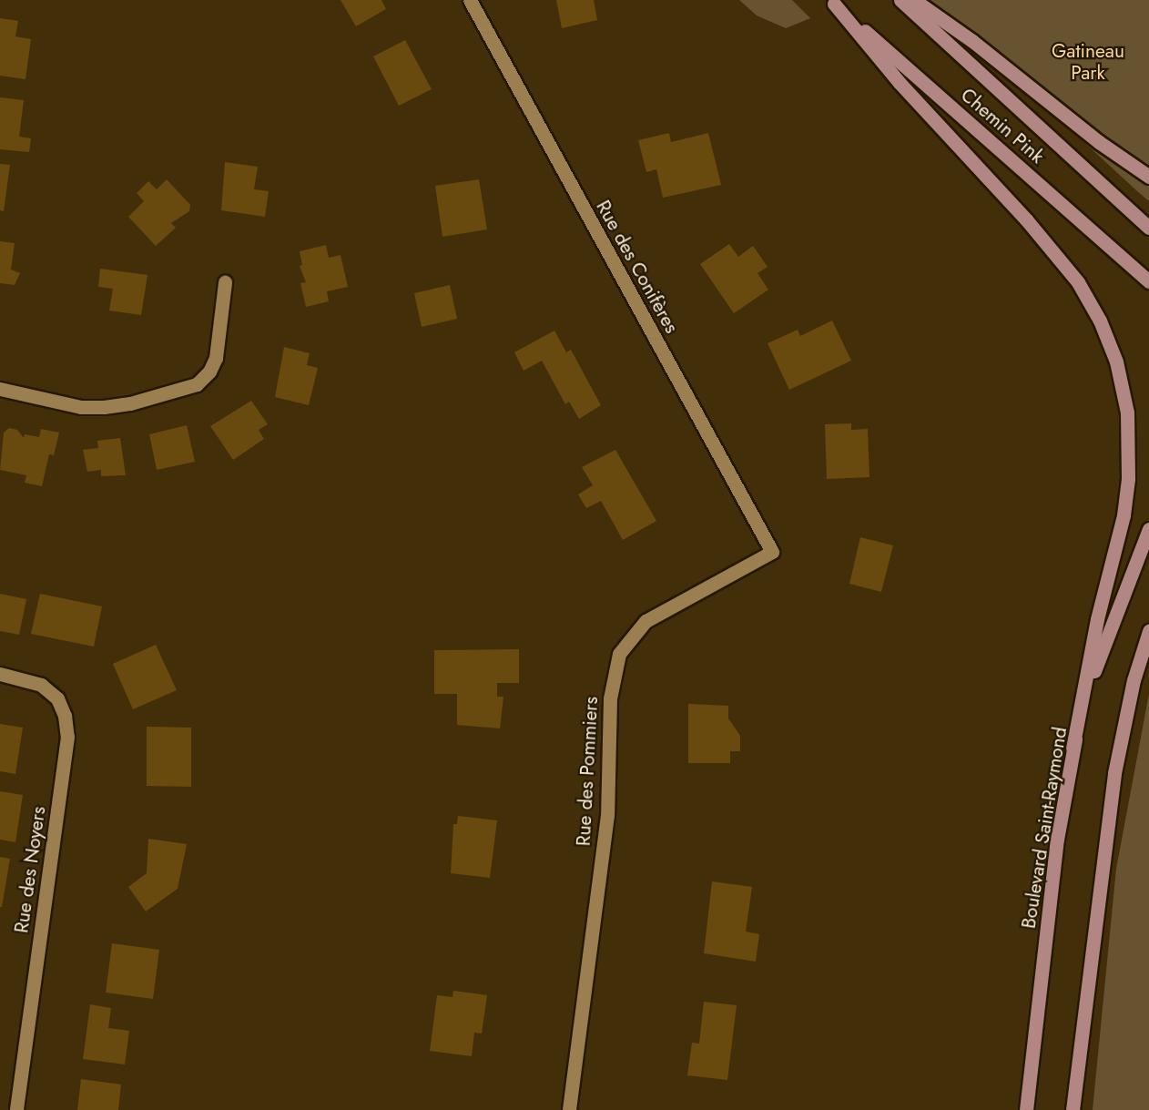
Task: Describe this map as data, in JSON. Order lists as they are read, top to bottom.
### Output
{
  "streets": {
    "main road": ["Chemin Pink", "Boulevard Saint-Raymond"],
    "street": ["Rue des Conifères", "Rue des Pommiers", "Rue des Noyers"]
  },
  "crossings": [
    ["Rue des Conifères", "Rue des Pommiers"]
  ],
  "parks": ["Gatineau Park"]
}
